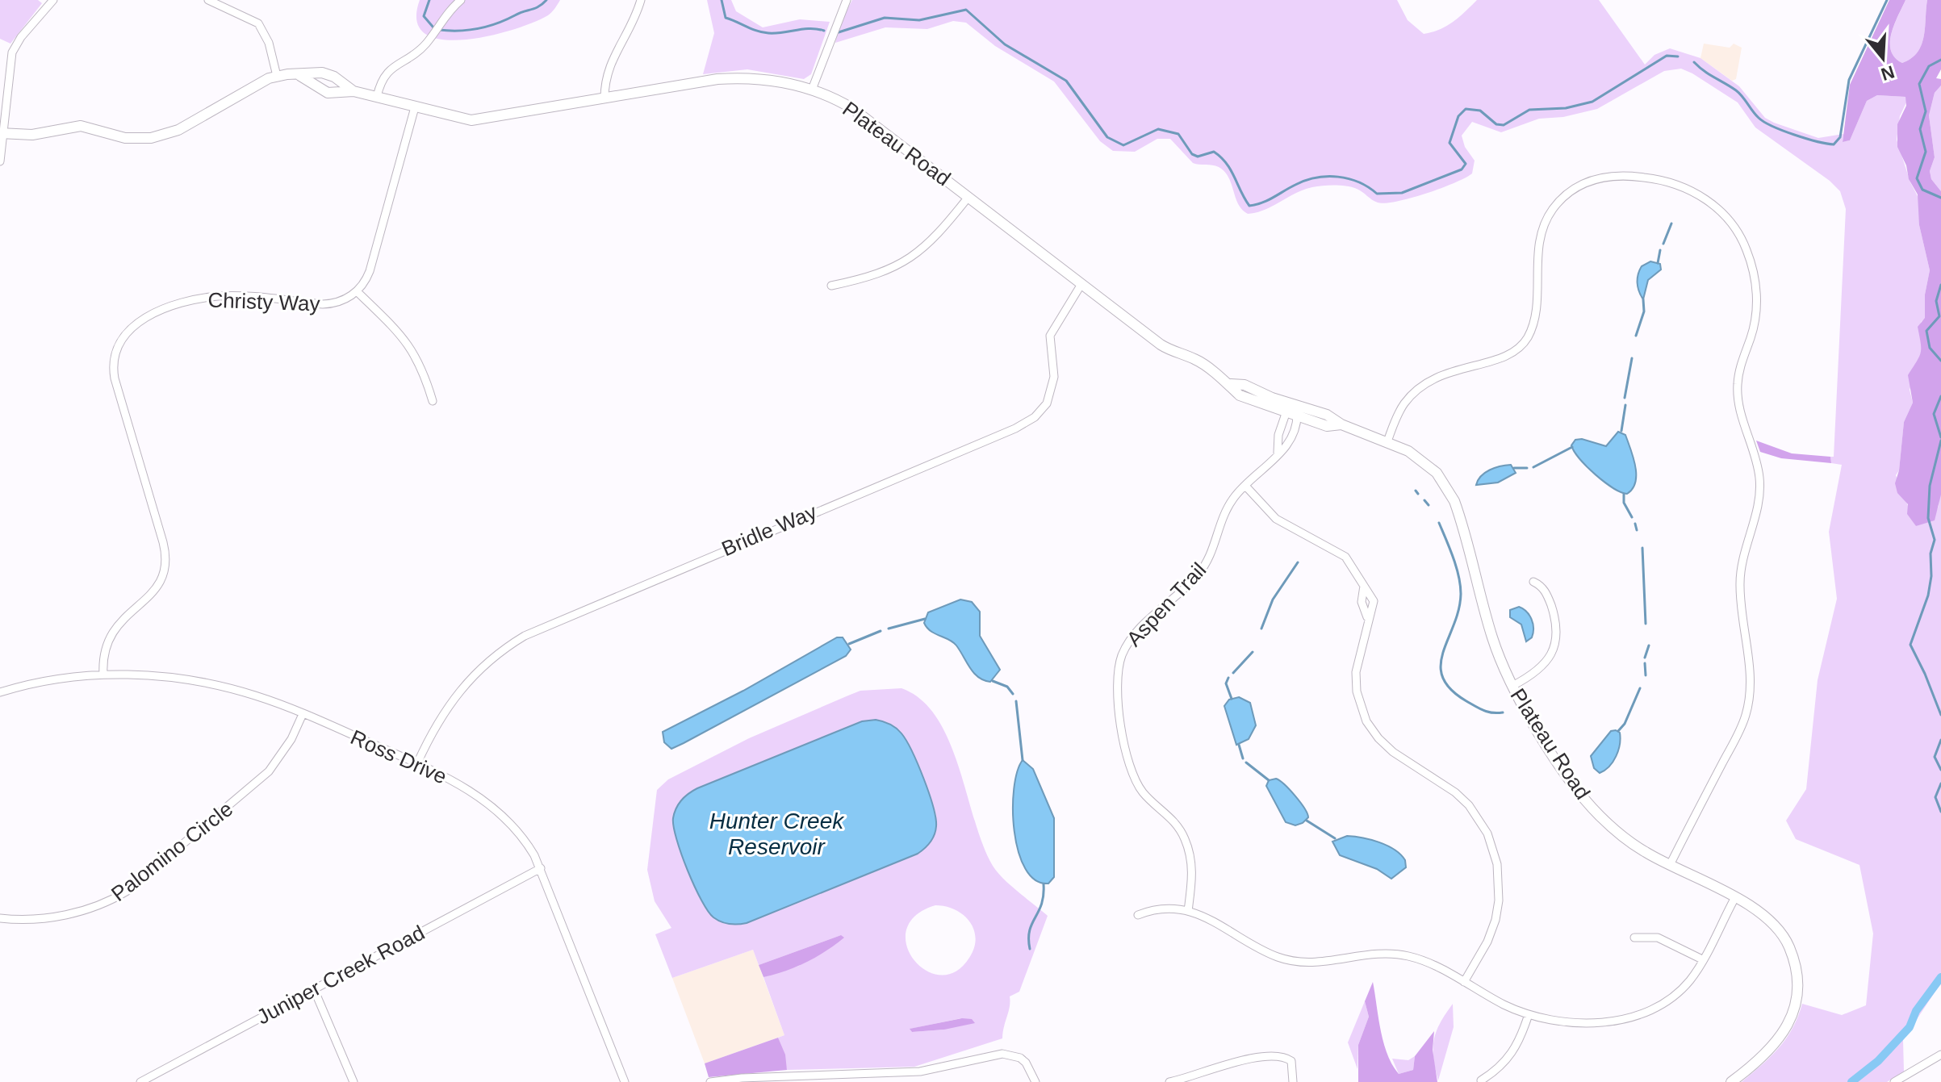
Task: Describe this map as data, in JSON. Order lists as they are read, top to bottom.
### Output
{
  "streets": {
    "street": [
      "Plateau Road",
      "Christy Way",
      "Bridle Way",
      "Aspen Trail",
      "Ross Drive",
      "Palomino Circle",
      "Juniper Creek Road"
    ]
  },
  "crossings": [
    ["Plateau Road", "Bridle Way"],
    ["Plateau Road", "Aspen Trail"],
    ["Christy Way", "Ross Drive"],
    ["Bridle Way", "Ross Drive"],
    ["Ross Drive", "Palomino Circle"],
    ["Ross Drive", "Juniper Creek Road"]
  ],
  "water": ["Hunter Creek Reservoir"],
  "north": "bottom"
}
